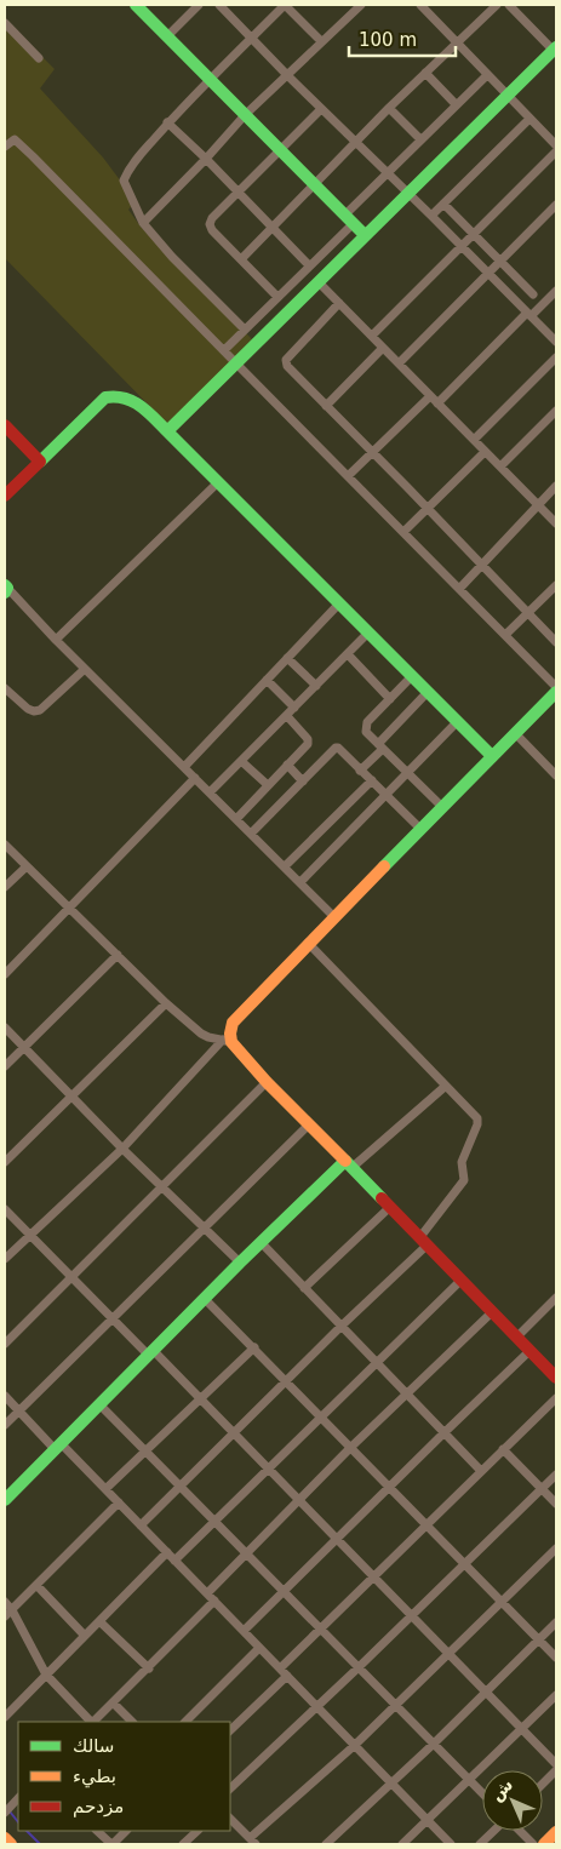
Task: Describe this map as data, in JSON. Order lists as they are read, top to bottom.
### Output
{
  "legend": ["سالك", "بطيء", "مزدحم"],
  "scale_bar": "100 m",
  "north": "top left"
}
